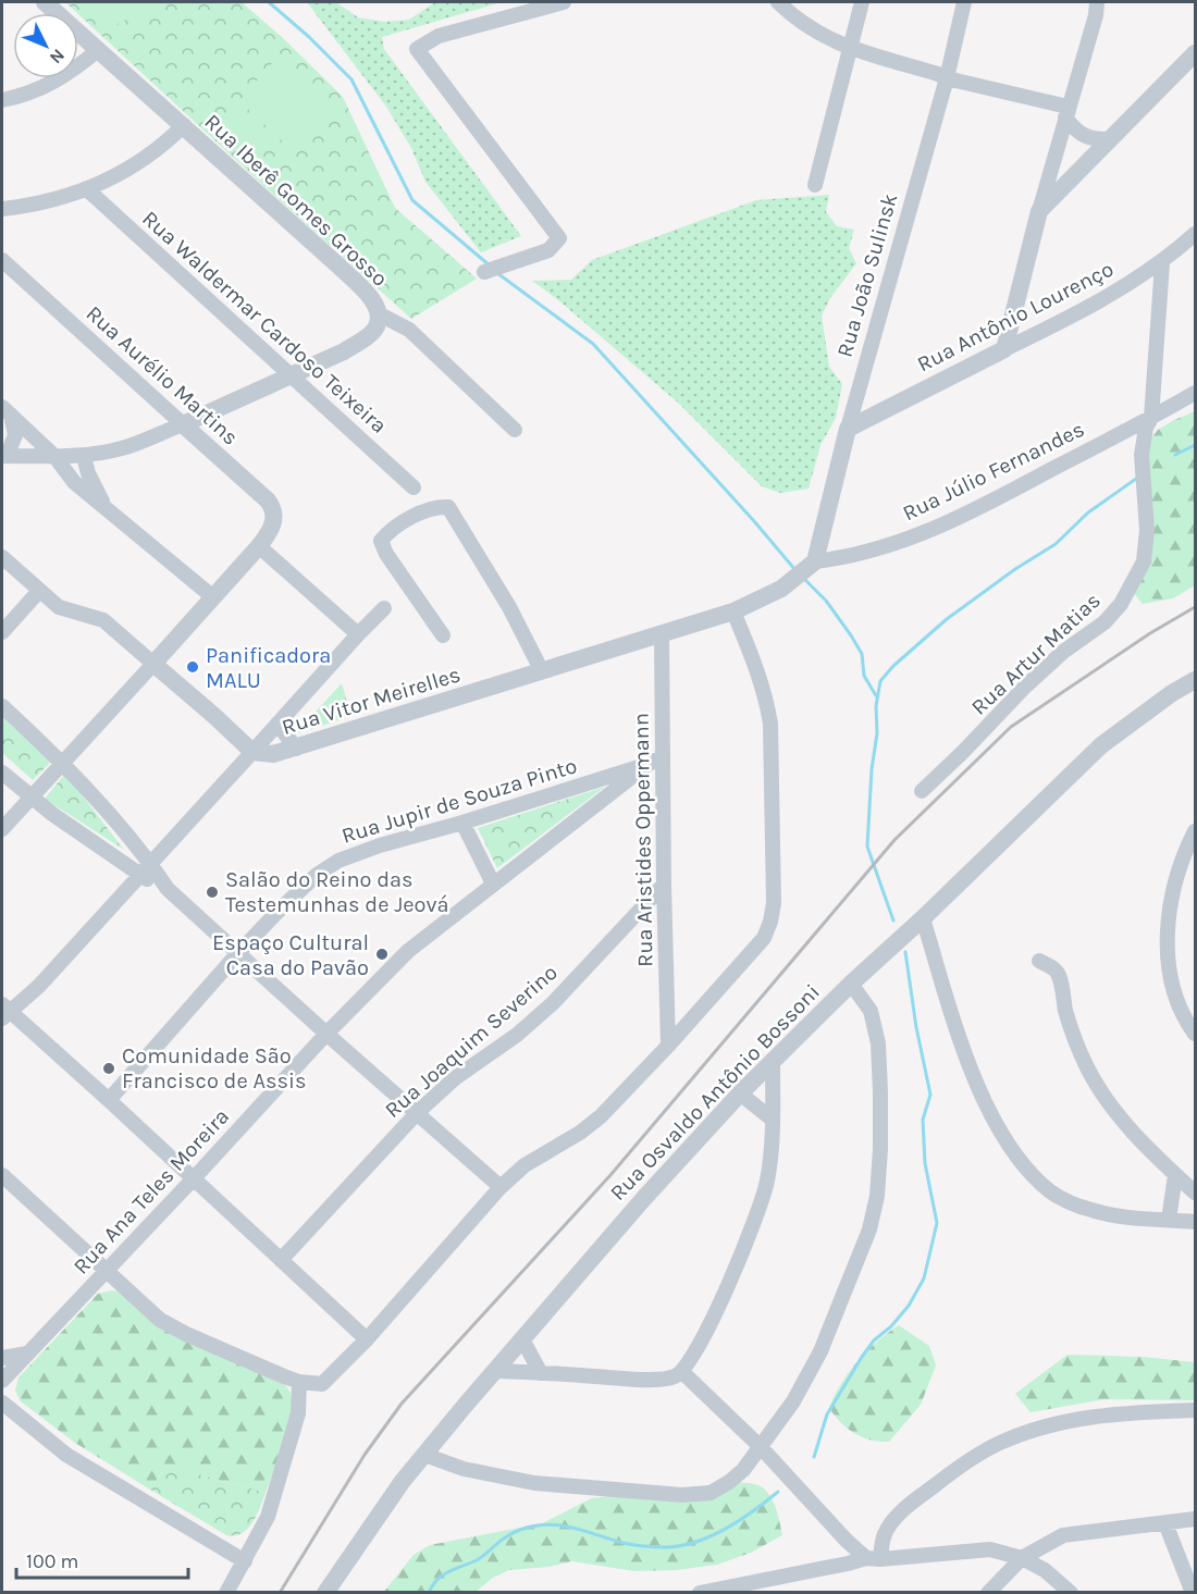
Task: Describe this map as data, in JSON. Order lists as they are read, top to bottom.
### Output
{
  "streets": {
    "street": [
      "Rua Iberê Gomes Grosso",
      "Rua João Sulinsk",
      "Rua Antônio Lourenço",
      "Rua Waldermar Cardoso Teixeira",
      "Rua Aurélio Martins",
      "Rua Júlio Fernandes",
      "Rua Artur Matias",
      "Rua Vitor Meirelles",
      "Rua Jupir de Souza Pinto",
      "Rua Aristides Oppermann",
      "Rua Joaquim Severino",
      "Rua Osvaldo Antônio Bossoni",
      "Rua Ana Teles Moreira"
    ]
  },
  "crossings": [
    ["Rua João Sulinsk", "Rua Antônio Lourenço"],
    ["Rua João Sulinsk", "Rua Júlio Fernandes"],
    ["Rua João Sulinsk", "Rua Vitor Meirelles"],
    ["Rua Antônio Lourenço", "Rua Artur Matias"],
    ["Rua Júlio Fernandes", "Rua Artur Matias"],
    ["Rua Júlio Fernandes", "Rua Vitor Meirelles"],
    ["Rua Vitor Meirelles", "Rua Aristides Oppermann"],
    ["Rua Jupir de Souza Pinto", "Rua Aristides Oppermann"],
    ["Rua Jupir de Souza Pinto", "Rua Ana Teles Moreira"],
    ["Rua Aristides Oppermann", "Rua Joaquim Severino"],
    ["Rua Aristides Oppermann", "Rua Ana Teles Moreira"]
  ],
  "places": [
    "Panificadora MALU",
    "Salão do Reino das Testemunhas de Jeová",
    "Espaço Cultural Casa do Pavão",
    "Comunidade São Francisco de Assis"
  ],
  "scale_bar": "100 m",
  "north": "bottom right"
}
